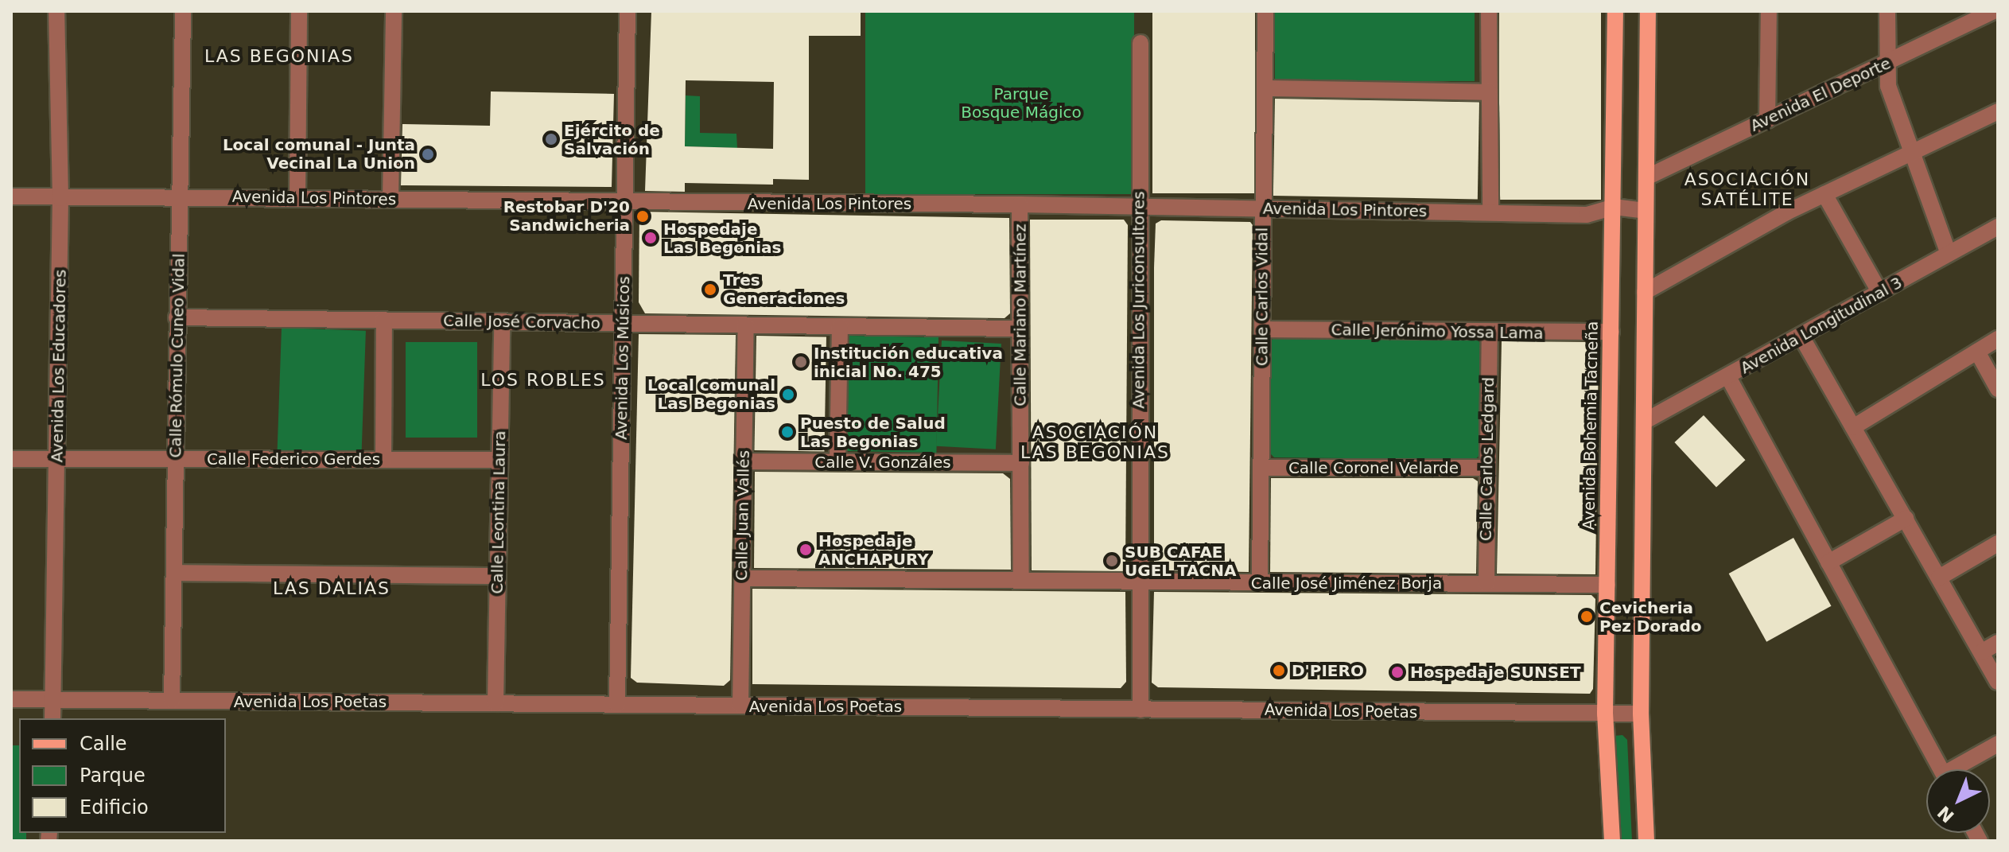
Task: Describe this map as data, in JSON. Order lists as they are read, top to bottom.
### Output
{
  "streets": {
    "main road": ["Avenida Bohemia Tacneña"],
    "street": [
      "Avenida El Deporte",
      "Avenida Los Pintores",
      "Calle Carlos Vidal",
      "Avenida Los Juriconsultores",
      "Calle Mariano Martínez",
      "Calle José Corvacho",
      "Avenida Longitudinal 3",
      "Calle Jerónimo Yossa Lama",
      "Calle Rómulo Cuneo Vidal",
      "Avenida Los Músicos",
      "Avenida Los Educadores",
      "Calle Federico Gerdes",
      "Calle Carlos Ledgard",
      "Calle V. Gonzáles",
      "Calle Coronel Velarde",
      "Calle Leontina Laura",
      "Calle Juan Vallés",
      "Calle José Jiménez Borja",
      "Avenida Los Poetas"
    ]
  },
  "crossings": [
    ["Avenida Los Pintores", "Calle Carlos Vidal"],
    ["Avenida Los Pintores", "Avenida Los Juriconsultores"],
    ["Avenida Los Pintores", "Calle Mariano Martínez"],
    ["Avenida Los Pintores", "Calle Rómulo Cuneo Vidal"],
    ["Avenida Los Pintores", "Avenida Los Músicos"],
    ["Avenida Los Pintores", "Avenida Los Educadores"],
    ["Avenida Los Pintores", "Avenida Bohemia Tacneña"],
    ["Calle Carlos Vidal", "Calle Jerónimo Yossa Lama"],
    ["Calle Carlos Vidal", "Calle Coronel Velarde"],
    ["Calle Carlos Vidal", "Calle José Jiménez Borja"],
    ["Avenida Los Juriconsultores", "Calle José Jiménez Borja"],
    ["Avenida Los Juriconsultores", "Avenida Los Poetas"],
    ["Calle Mariano Martínez", "Calle José Corvacho"],
    ["Calle Mariano Martínez", "Calle V. Gonzáles"],
    ["Calle Mariano Martínez", "Calle José Jiménez Borja"],
    ["Calle José Corvacho", "Calle Rómulo Cuneo Vidal"],
    ["Calle José Corvacho", "Avenida Los Músicos"],
    ["Calle José Corvacho", "Calle Leontina Laura"],
    ["Calle José Corvacho", "Calle Juan Vallés"],
    ["Calle Jerónimo Yossa Lama", "Avenida Bohemia Tacneña"],
    ["Calle Jerónimo Yossa Lama", "Calle Carlos Ledgard"],
    ["Calle Rómulo Cuneo Vidal", "Calle Federico Gerdes"],
    ["Calle Rómulo Cuneo Vidal", "Avenida Los Poetas"],
    ["Avenida Los Músicos", "Avenida Los Poetas"],
    ["Avenida Los Educadores", "Calle Federico Gerdes"],
    ["Avenida Los Educadores", "Avenida Los Poetas"],
    ["Avenida Bohemia Tacneña", "Calle José Jiménez Borja"],
    ["Avenida Bohemia Tacneña", "Avenida Los Poetas"],
    ["Calle Federico Gerdes", "Calle Leontina Laura"],
    ["Calle Carlos Ledgard", "Calle Coronel Velarde"],
    ["Calle Carlos Ledgard", "Calle José Jiménez Borja"],
    ["Calle V. Gonzáles", "Calle Juan Vallés"],
    ["Calle Leontina Laura", "Avenida Los Poetas"],
    ["Calle Juan Vallés", "Calle José Jiménez Borja"],
    ["Calle Juan Vallés", "Avenida Los Poetas"]
  ],
  "districts": [
    "LAS BEGONIAS",
    "ASOCIACIÓN SATÉLITE",
    "LOS ROBLES",
    "ASOCIACIÓN LAS BEGONIAS",
    "LAS DALIAS"
  ],
  "parks": ["Parque Bosque Mágico"],
  "places": [
    "Ejército de Salvación",
    "Local comunal - Junta Vecinal La Union",
    "Restobar D'20 Sandwicheria",
    "Hospedaje Las Begonias",
    "Tres Generaciones",
    "Institución educativa inicial No. 475",
    "Local comunal Las Begonias",
    "Puesto de Salud Las Begonias",
    "Hospedaje ANCHAPURY",
    "SUB CAFAE UGEL TACNA",
    "Cevicheria Pez Dorado",
    "D'PIERO",
    "Hospedaje SUNSET"
  ],
  "legend": ["Calle", "Parque", "Edificio"],
  "north": "bottom left"
}
